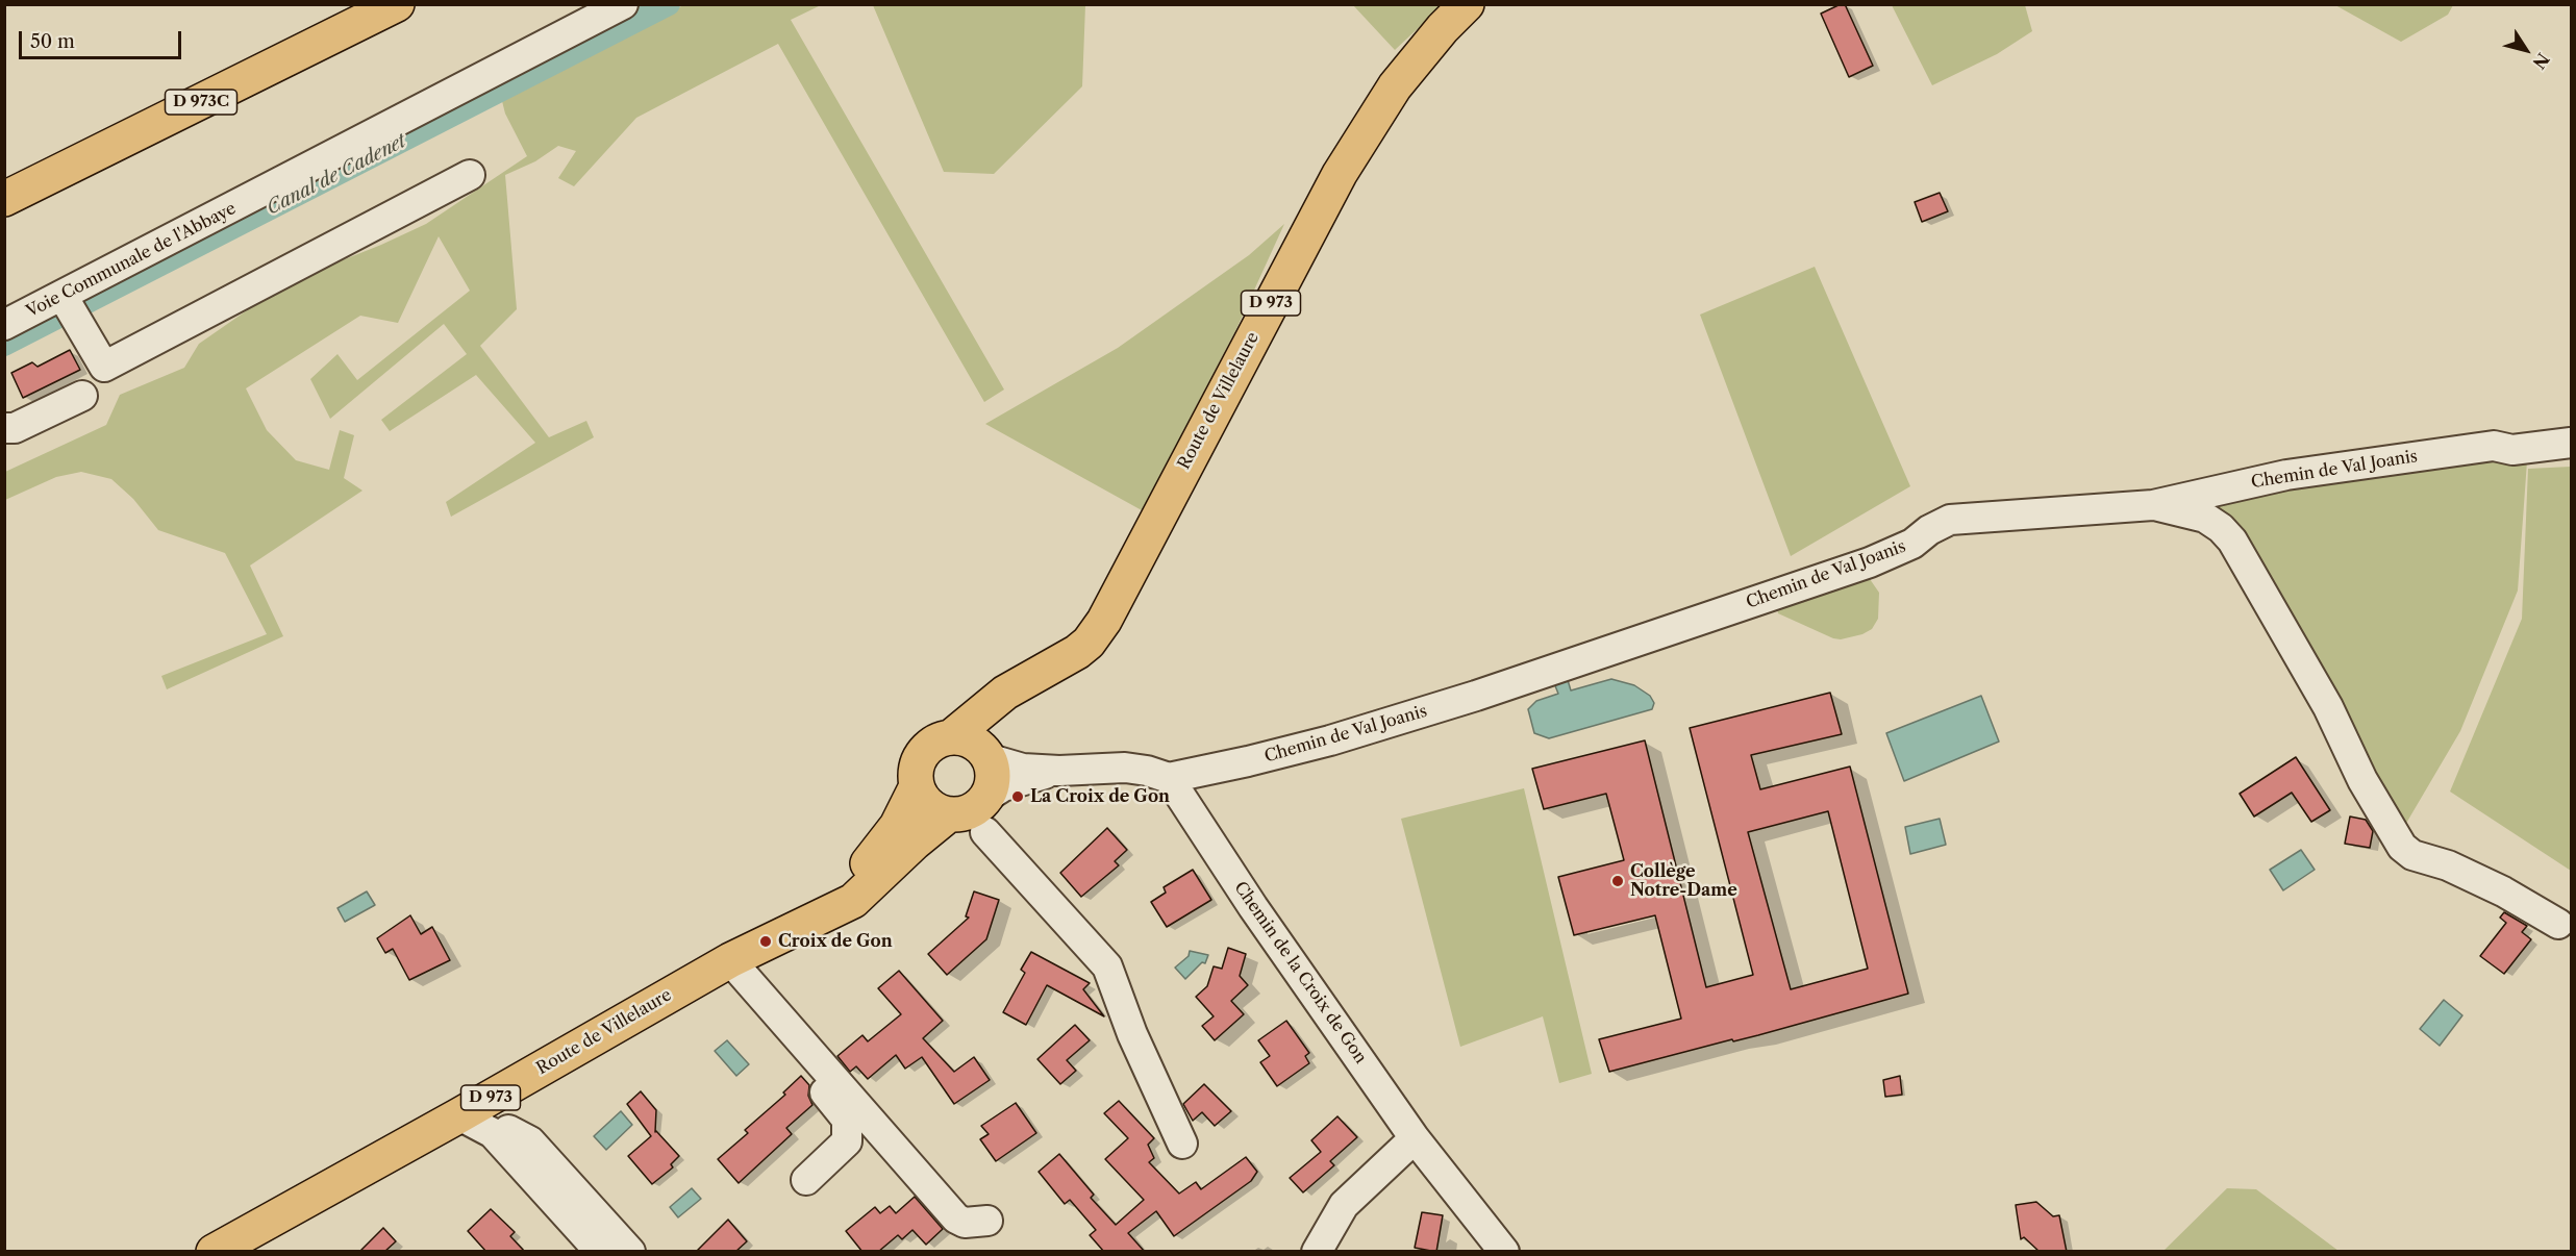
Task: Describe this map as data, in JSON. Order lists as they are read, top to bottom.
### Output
{
  "streets": {
    "main road": ["D 973C", "D 973", "Route de Villelaure"],
    "street": ["Voie Communale de l'Abbaye", "Chemin de Val Joanis", "Chemin de la Croix de Gon"]
  },
  "crossings": [
    ["Chemin de Val Joanis", "Chemin de la Croix de Gon"]
  ],
  "water": ["Canal de Cadenet"],
  "places": ["La Croix de Gon", "Collège Notre-Dame", "Croix de Gon"],
  "scale_bar": "50 m",
  "north": "bottom right"
}
